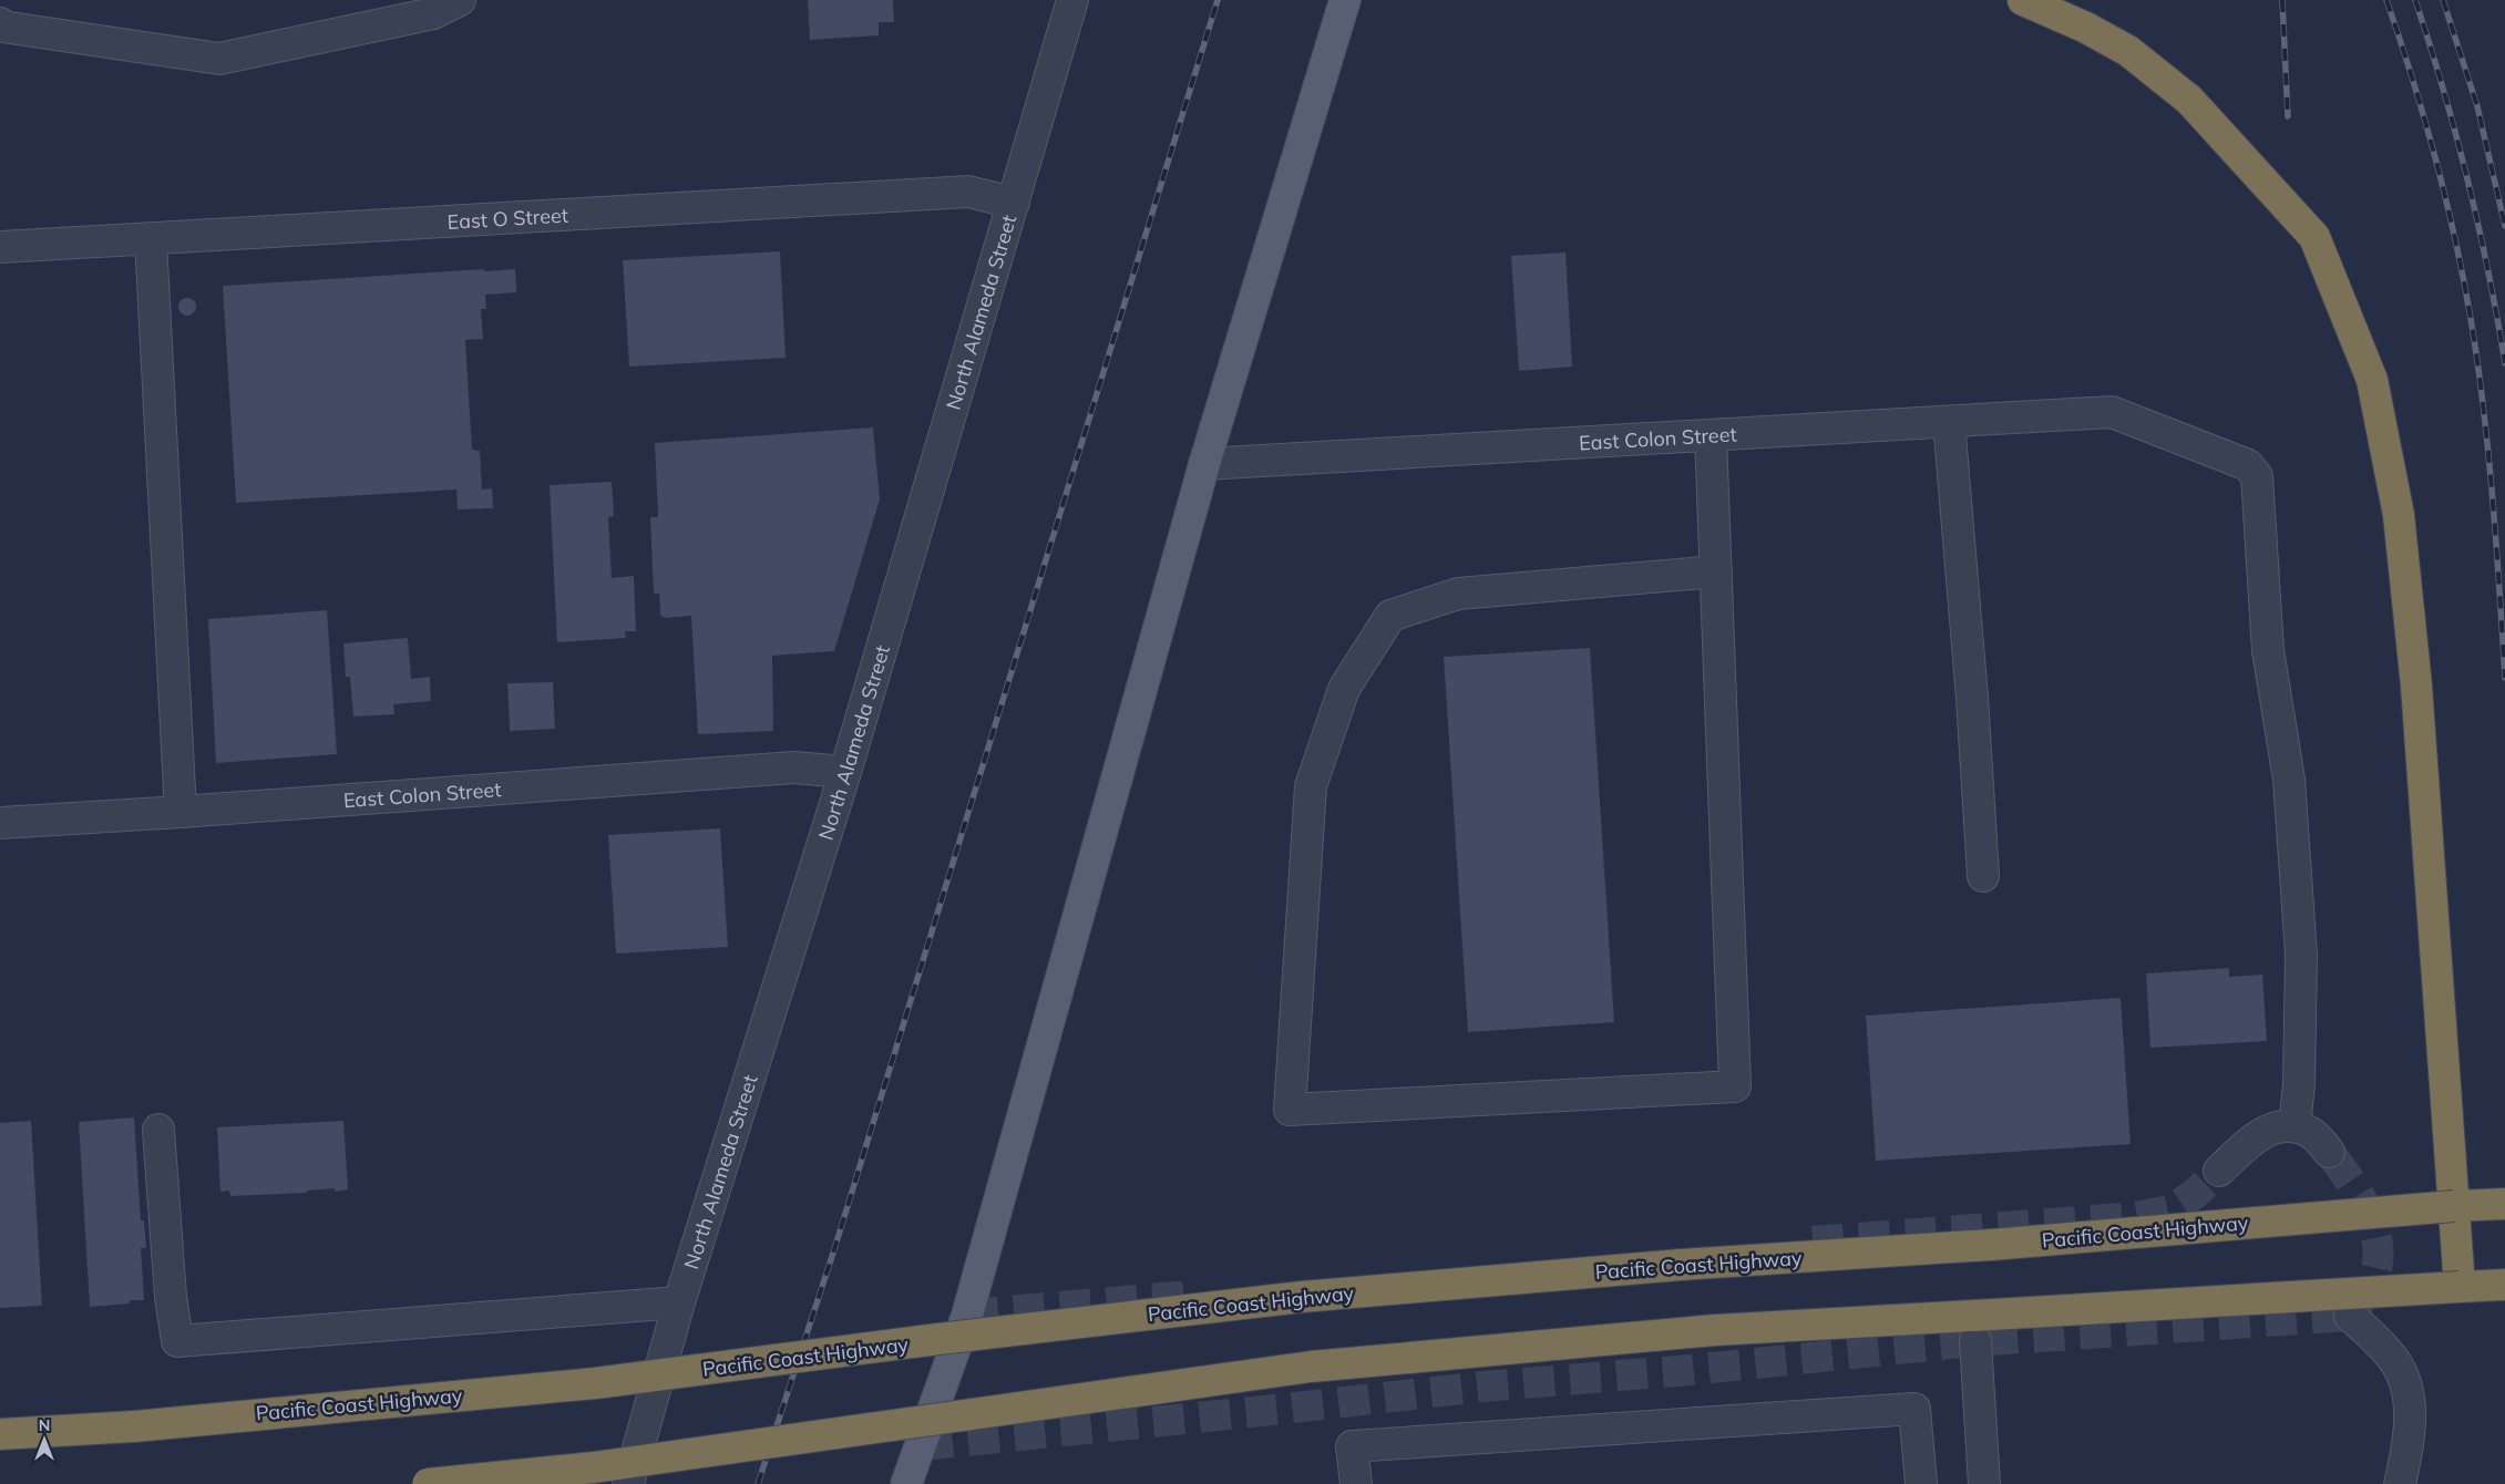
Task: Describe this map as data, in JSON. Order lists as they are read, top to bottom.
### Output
{
  "streets": {
    "highway": ["Pacific Coast Highway"],
    "street": ["East O Street", "North Alameda Street", "East Colon Street"]
  },
  "crossings": [
    ["East O Street", "North Alameda Street"],
    ["North Alameda Street", "East Colon Street"]
  ],
  "north": "top"
}
